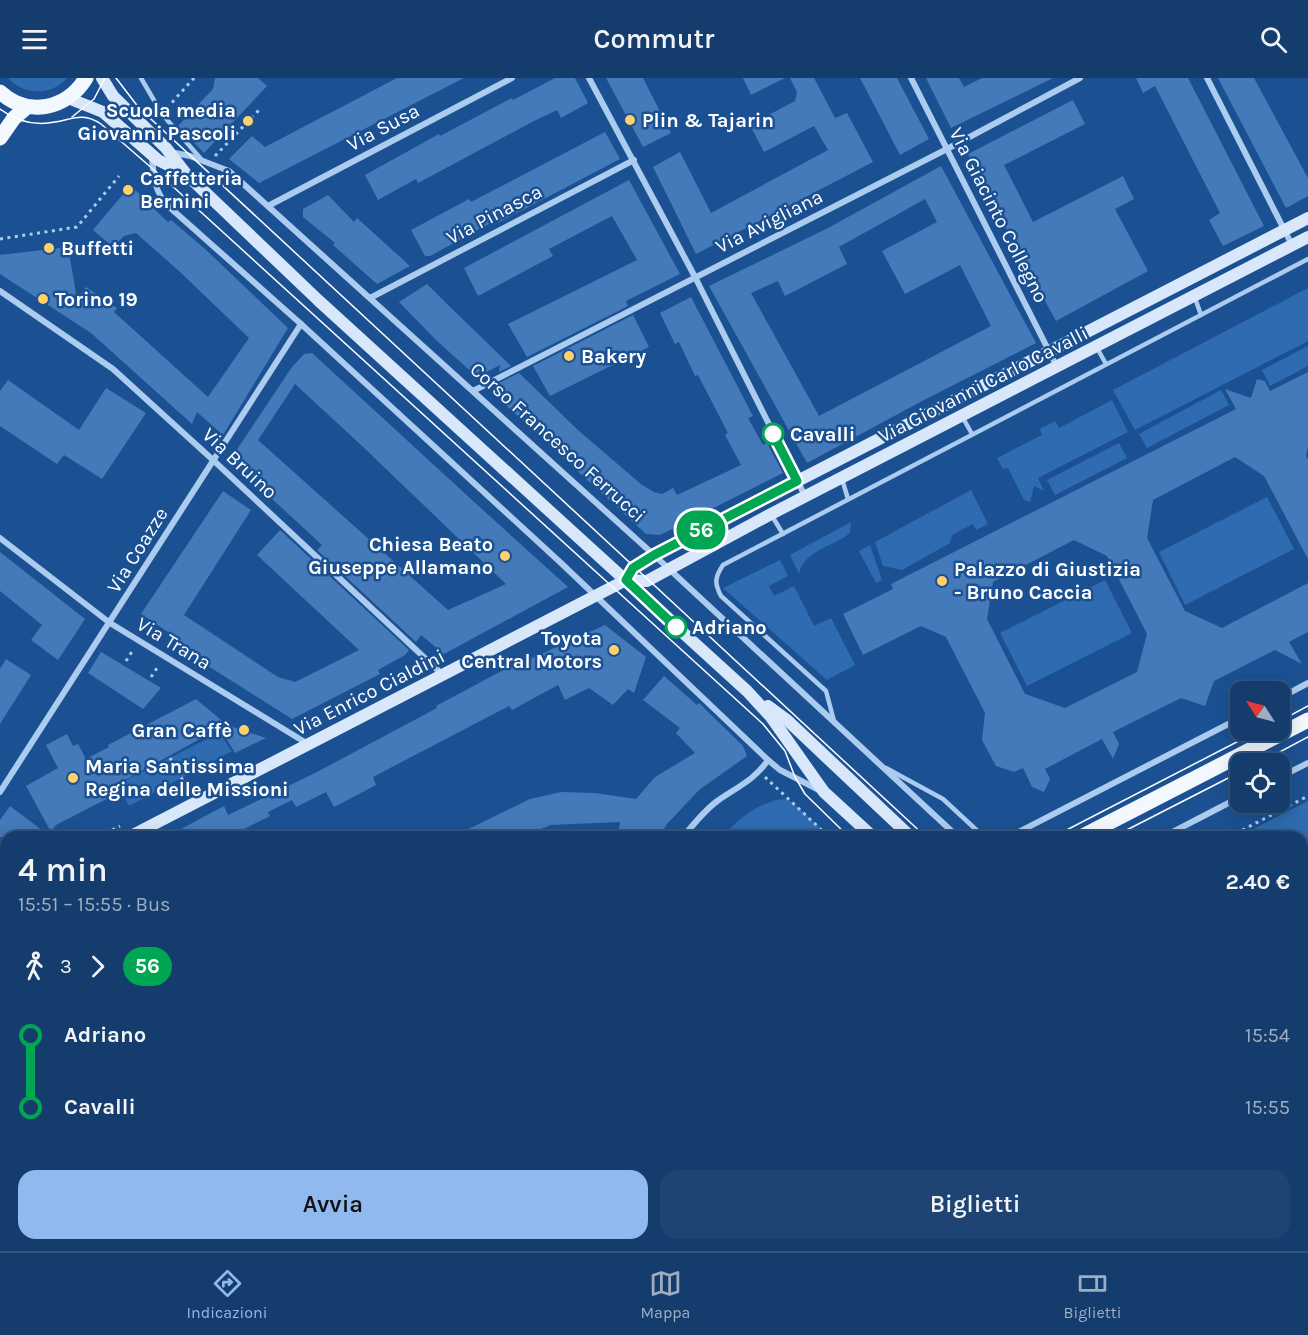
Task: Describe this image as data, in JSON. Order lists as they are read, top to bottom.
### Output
{
  "streets": {
    "street": [
      "Via Susa",
      "Via Pinasca",
      "Via Giacinto Collegno",
      "Via Avigliana",
      "Via Giovanni Carlo Cavalli",
      "Corso Francesco Ferrucci",
      "Via Bruino",
      "Via Coazze",
      "Via Trana",
      "Via Enrico Cialdini"
    ]
  },
  "crossings": [
    ["Via Susa", "Corso Francesco Ferrucci"],
    ["Via Pinasca", "Corso Francesco Ferrucci"],
    ["Via Giacinto Collegno", "Via Avigliana"],
    ["Via Giacinto Collegno", "Via Giovanni Carlo Cavalli"],
    ["Via Avigliana", "Corso Francesco Ferrucci"],
    ["Via Giovanni Carlo Cavalli", "Corso Francesco Ferrucci"],
    ["Via Giovanni Carlo Cavalli", "Via Enrico Cialdini"],
    ["Via Bruino", "Via Coazze"],
    ["Via Bruino", "Via Enrico Cialdini"],
    ["Via Coazze", "Via Trana"],
    ["Via Trana", "Via Enrico Cialdini"]
  ],
  "places": [
    "Plin & Tajarin",
    "Scuola media Giovanni Pascoli",
    "Caffetteria Bernini",
    "Buffetti",
    "Torino 19",
    "Bakery",
    "Cavalli",
    "Chiesa Beato Giuseppe Allamano",
    "Palazzo di Giustizia - Bruno Caccia",
    "Adriano",
    "Toyota Central Motors",
    "Gran Caffè",
    "Maria Santissima Regina delle Missioni"
  ],
  "lines": ["bus line 56"],
  "north": "top left",
  "page": {
    "header": "Commutr",
    "on_map": "56",
    "heading": ["4 min", "15:51 – 15:55 · Bus", "2.40 €"],
    "legs": ["3", "56"],
    "list": [
      {
        "name": "Adriano",
        "value": "15:54"
      },
      {
        "name": "Cavalli",
        "value": "15:55"
      }
    ],
    "buttons": ["Avvia", "Biglietti"],
    "tabs": ["Indicazioni", "Mappa", "Biglietti"]
  }
}
